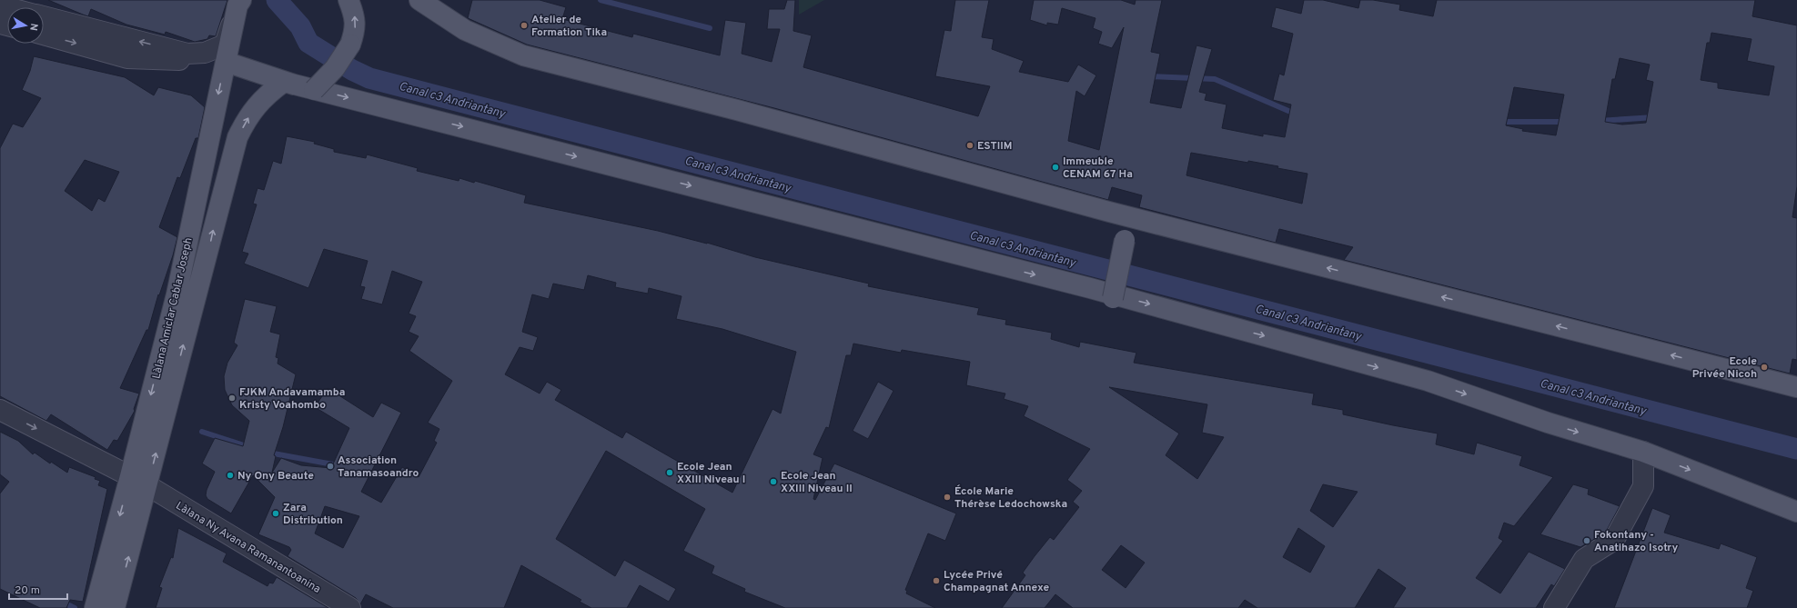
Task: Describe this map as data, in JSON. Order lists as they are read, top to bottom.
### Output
{
  "streets": {
    "main road": ["Làlana Amiclar Cablar Joseph"],
    "street": ["Làlana Ny Avana Ramanantoanina"]
  },
  "crossings": [
    ["Làlana Amiclar Cablar Joseph", "Làlana Ny Avana Ramanantoanina"]
  ],
  "one_way": ["Làlana Ny Avana Ramanantoanina"],
  "water": ["Canal c3 Andriantany"],
  "places": [
    "Atelier de Formation Tika",
    "ESTIIM",
    "Immeuble CENAM 67 Ha",
    "Ecole Privée Nicoh",
    "FJKM Andavamamba Kristy Voahombo",
    "Association Tanamasoandro",
    "Ecole Jean XXIII Niveau I",
    "Ny Ony Beaute",
    "Ecole Jean XXIII Niveau II",
    "École Marie Thérèse Ledochowska",
    "Zara Distribution",
    "Fokontany - Anatihazo Isotry",
    "Lycée Privé Champagnat Annexe"
  ],
  "scale_bar": "20 m",
  "north": "right"
}
